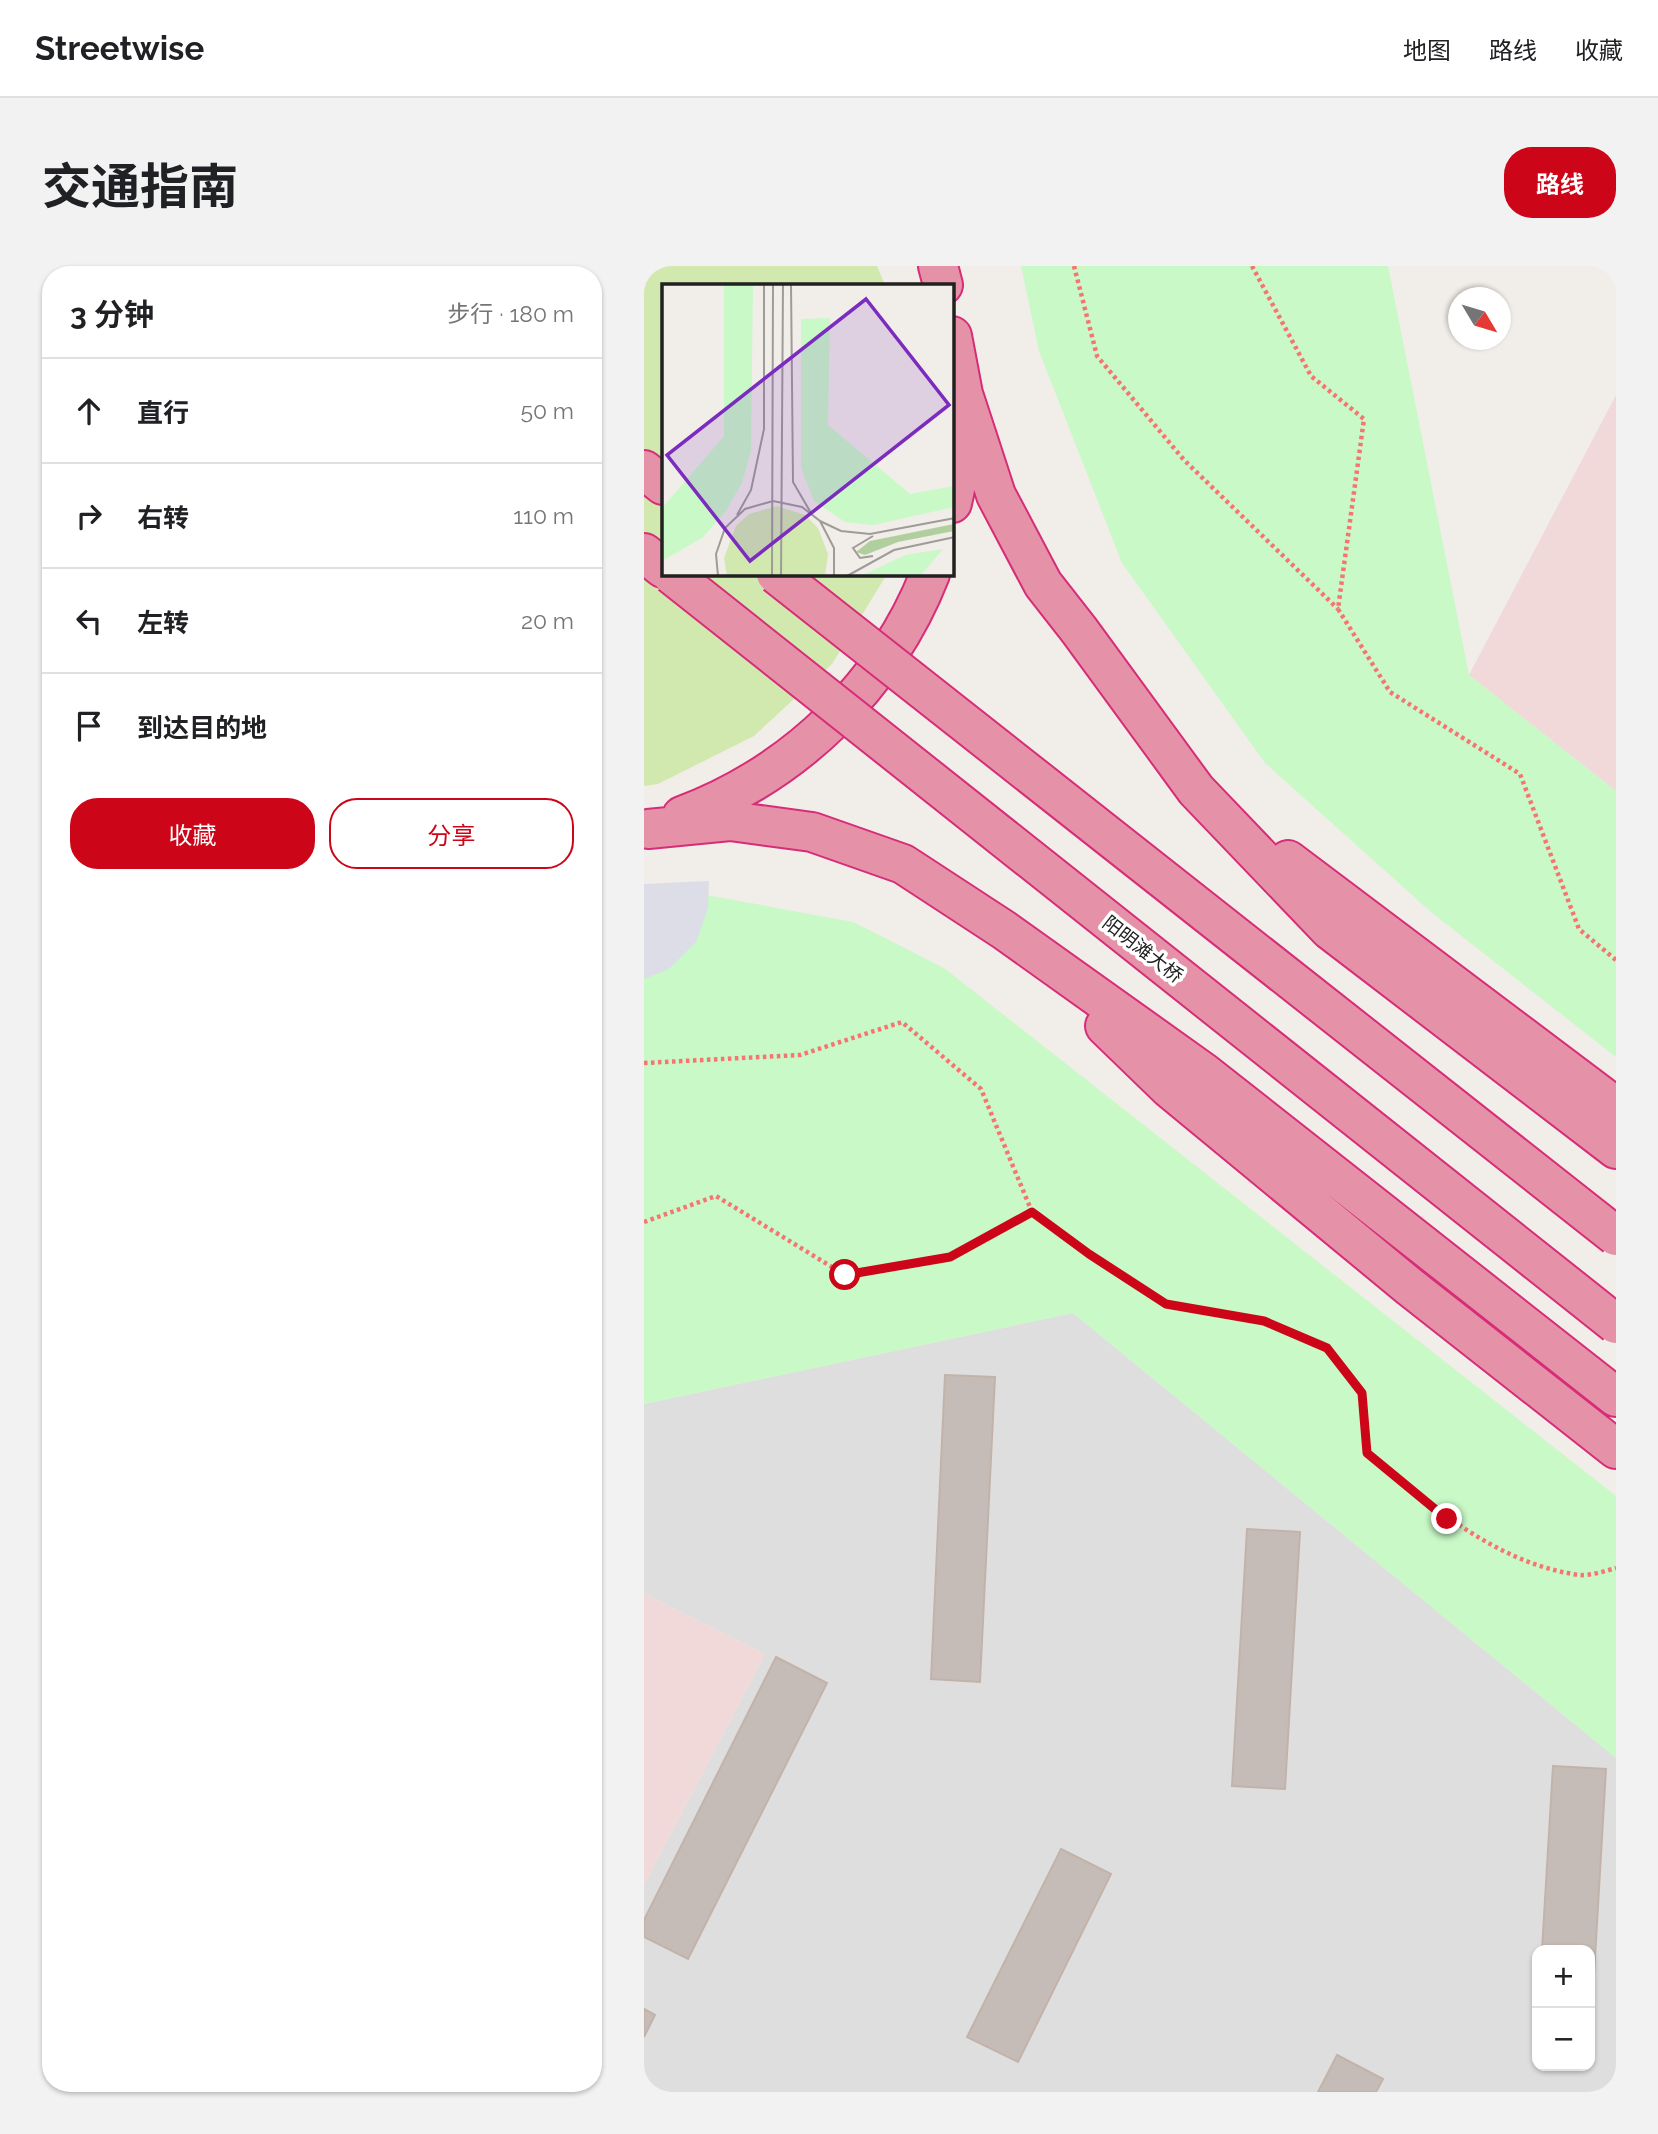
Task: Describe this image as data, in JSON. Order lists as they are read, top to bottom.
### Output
{
  "streets": {
    "highway": ["阳明滩大桥"]
  },
  "north": "bottom right",
  "page": {
    "header": "Streetwise",
    "nav": ["地图", "路线", "收藏"],
    "title": "交通指南",
    "buttons": [
      "路线",
      ["收藏", "分享"]
    ],
    "heading": ["3 分钟", "步行 · 180 m"],
    "list": [
      ["直行", "50 m"],
      ["右转", "110 m"],
      ["左转", "20 m"],
      "到达目的地"
    ],
    "map_buttons": ["+", "−"]
  }
}
